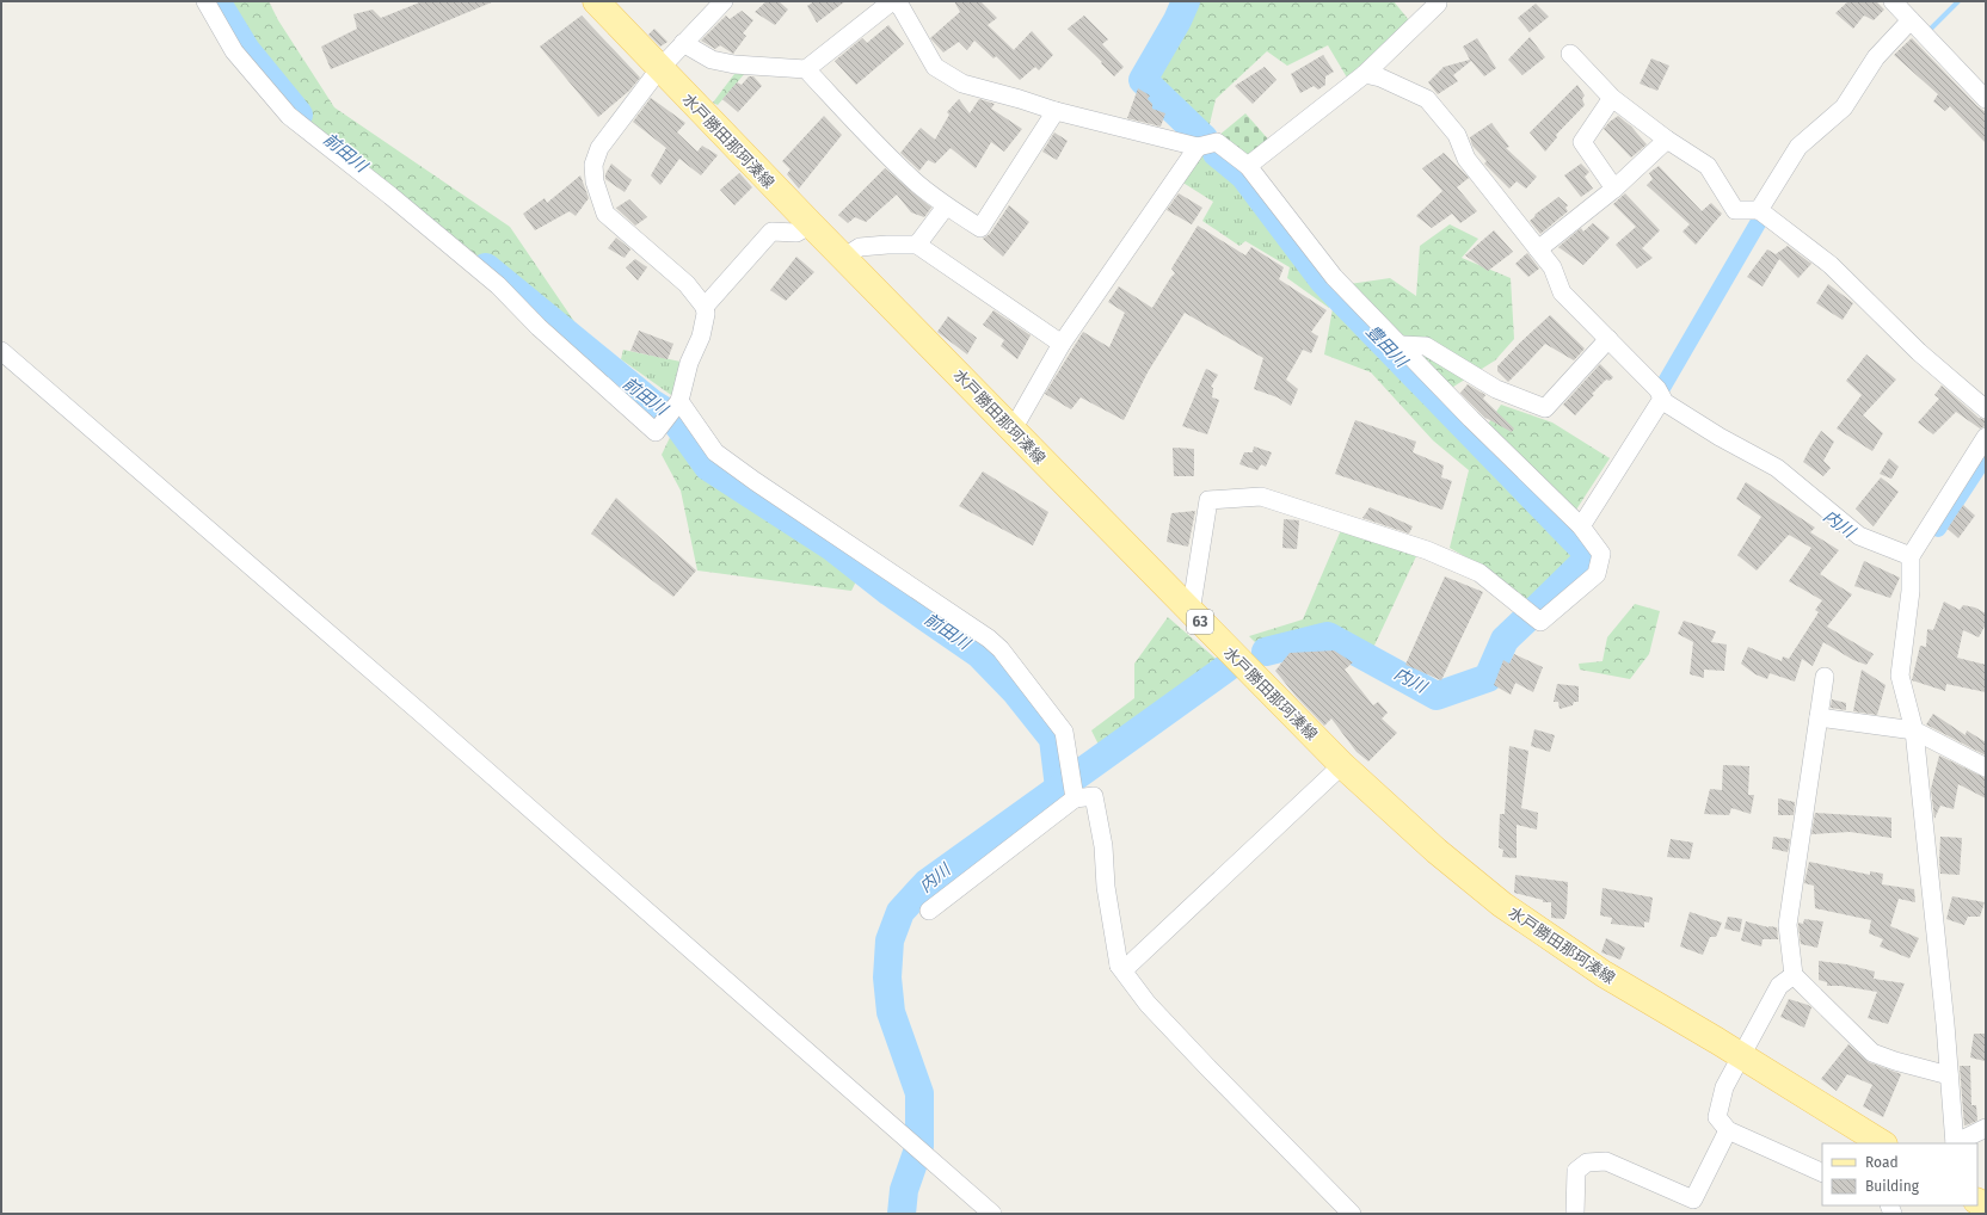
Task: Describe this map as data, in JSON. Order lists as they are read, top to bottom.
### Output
{
  "streets": {
    "main road": ["水戸勝田那珂湊線", "63"]
  },
  "water": ["前田川", "豊田川", "内川"],
  "legend": ["Road", "Building"]
}
